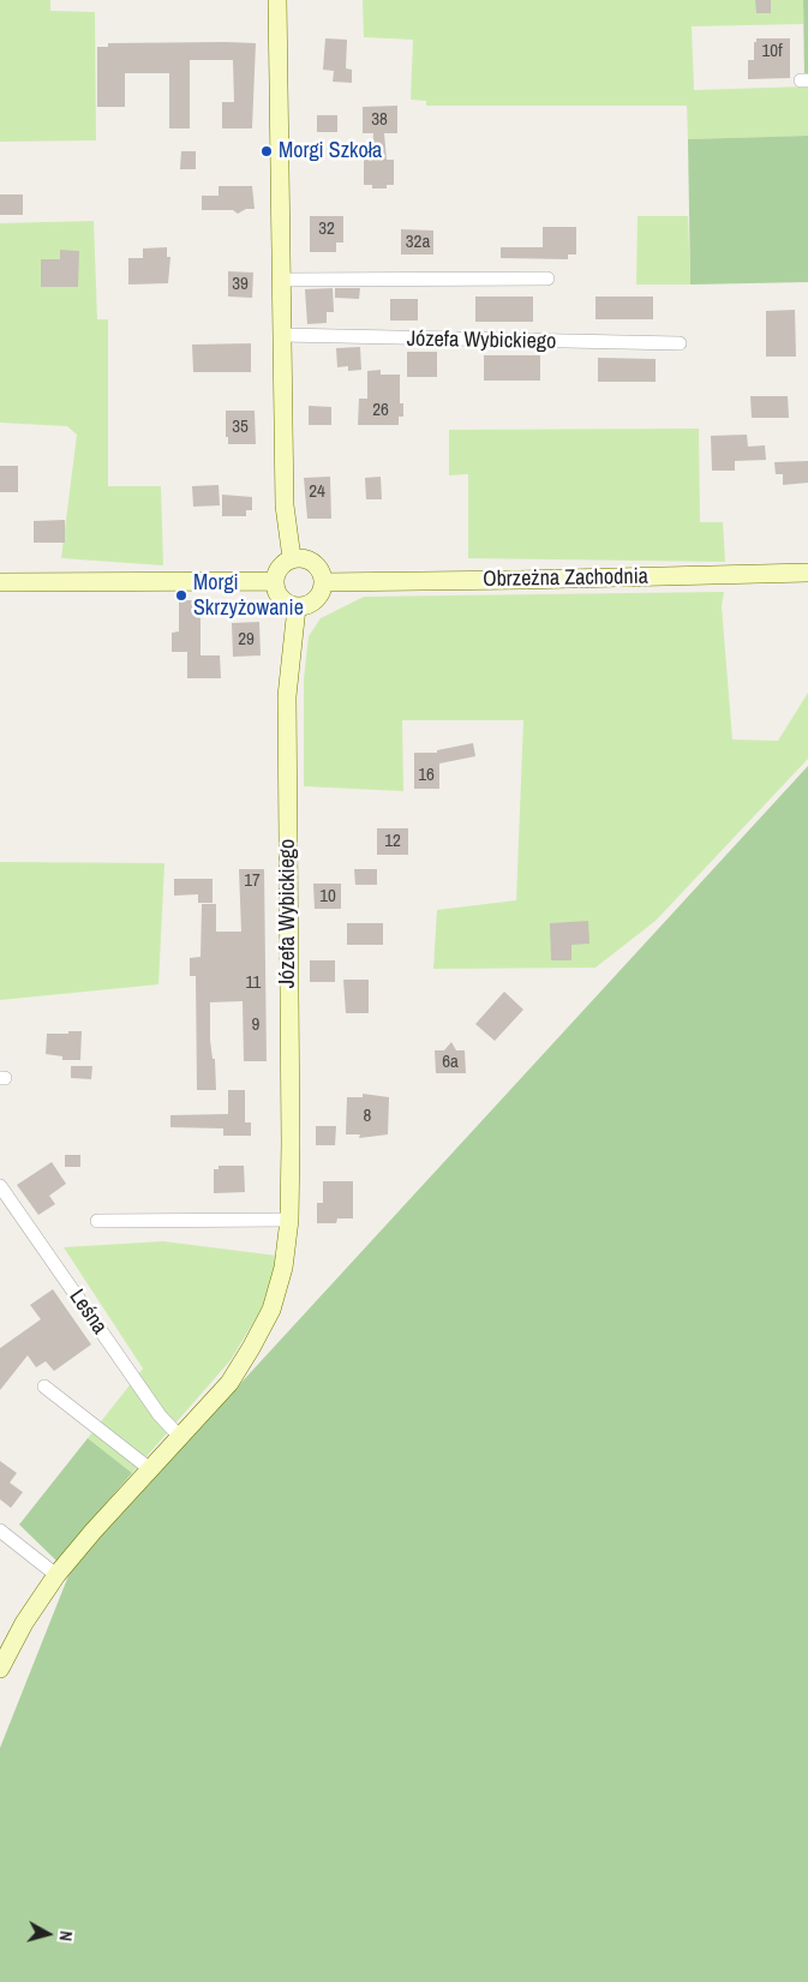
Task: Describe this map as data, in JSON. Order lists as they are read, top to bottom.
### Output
{
  "streets": {
    "street": ["Józefa Wybickiego", "Obrzeżna Zachodnia", "Leśna"]
  },
  "crossings": [
    ["Józefa Wybickiego", "Obrzeżna Zachodnia"],
    ["Józefa Wybickiego", "Leśna"]
  ],
  "places": ["Morgi Szkoła", "Morgi Skrzyżowanie"],
  "house_numbers": [
    "10f",
    "38",
    "32",
    "32a",
    "39",
    "26",
    "35",
    "24",
    "29",
    "16",
    "12",
    "17",
    "10",
    "11",
    "9",
    "6a",
    "8"
  ],
  "north": "right"
}
